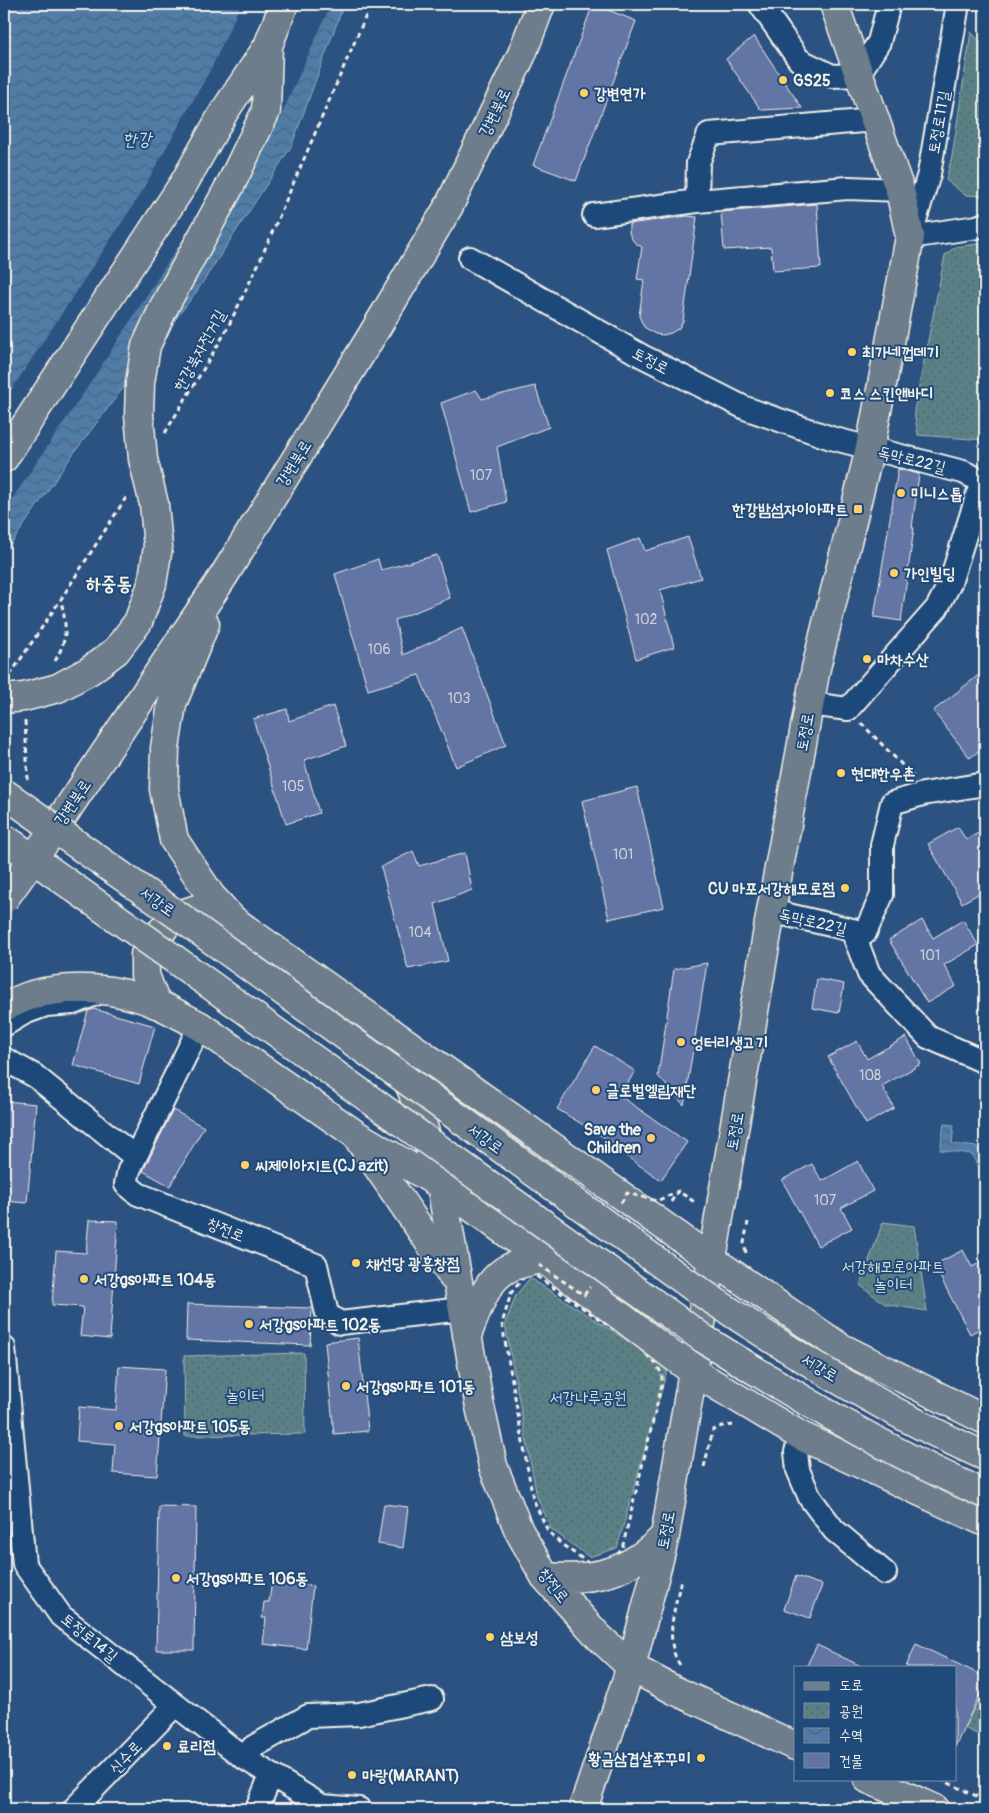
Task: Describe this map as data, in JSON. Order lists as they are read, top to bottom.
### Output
{
  "streets": {
    "main road": [
      "강변북로",
      "토정로",
      "서강로",
      "창전로"
    ],
    "street": [
      "토정로11길",
      "독막로22길",
      "토정로14길",
      "신수로"
    ],
    "path": ["한강북자전거길"]
  },
  "crossings": [
    ["토정로11길", "토정로"],
    ["토정로", "독막로22길"],
    ["토정로", "창전로"],
    ["토정로14길", "신수로"]
  ],
  "districts": ["하중동"],
  "water": ["한강"],
  "parks": ["서강해모로아파트 놀이터", "놀이터", "서강나루공원"],
  "places": {
    "other": [
      "GS25",
      "강변연가",
      "최가네껍데기",
      "코스 스킨앤바디",
      "미니스톱",
      "가인빌딩",
      "마차수산",
      "현대한우촌",
      "CU 마포서강해모로점",
      "엉터리생고기",
      "글로벌엘림재단",
      "Save the Children",
      "씨제이아지트(CJ azit)",
      "채선당 광흥창점",
      "서강gs아파트 104동",
      "서강gs아파트 102동",
      "서강gs아파트 101동",
      "서강gs아파트 105동",
      "서강gs아파트 106동",
      "삼보성",
      "료리점",
      "황금삼겹살쭈꾸미",
      "마랑(MARANT)"
    ],
    "transit": ["한강밤섬자이아파트"]
  },
  "house_numbers": [
    "107",
    "102",
    "106",
    "103",
    "105",
    "101",
    "104",
    "101",
    "108",
    "107"
  ],
  "legend": [
    "도로",
    "공원",
    "수역",
    "건물"
  ]
}
